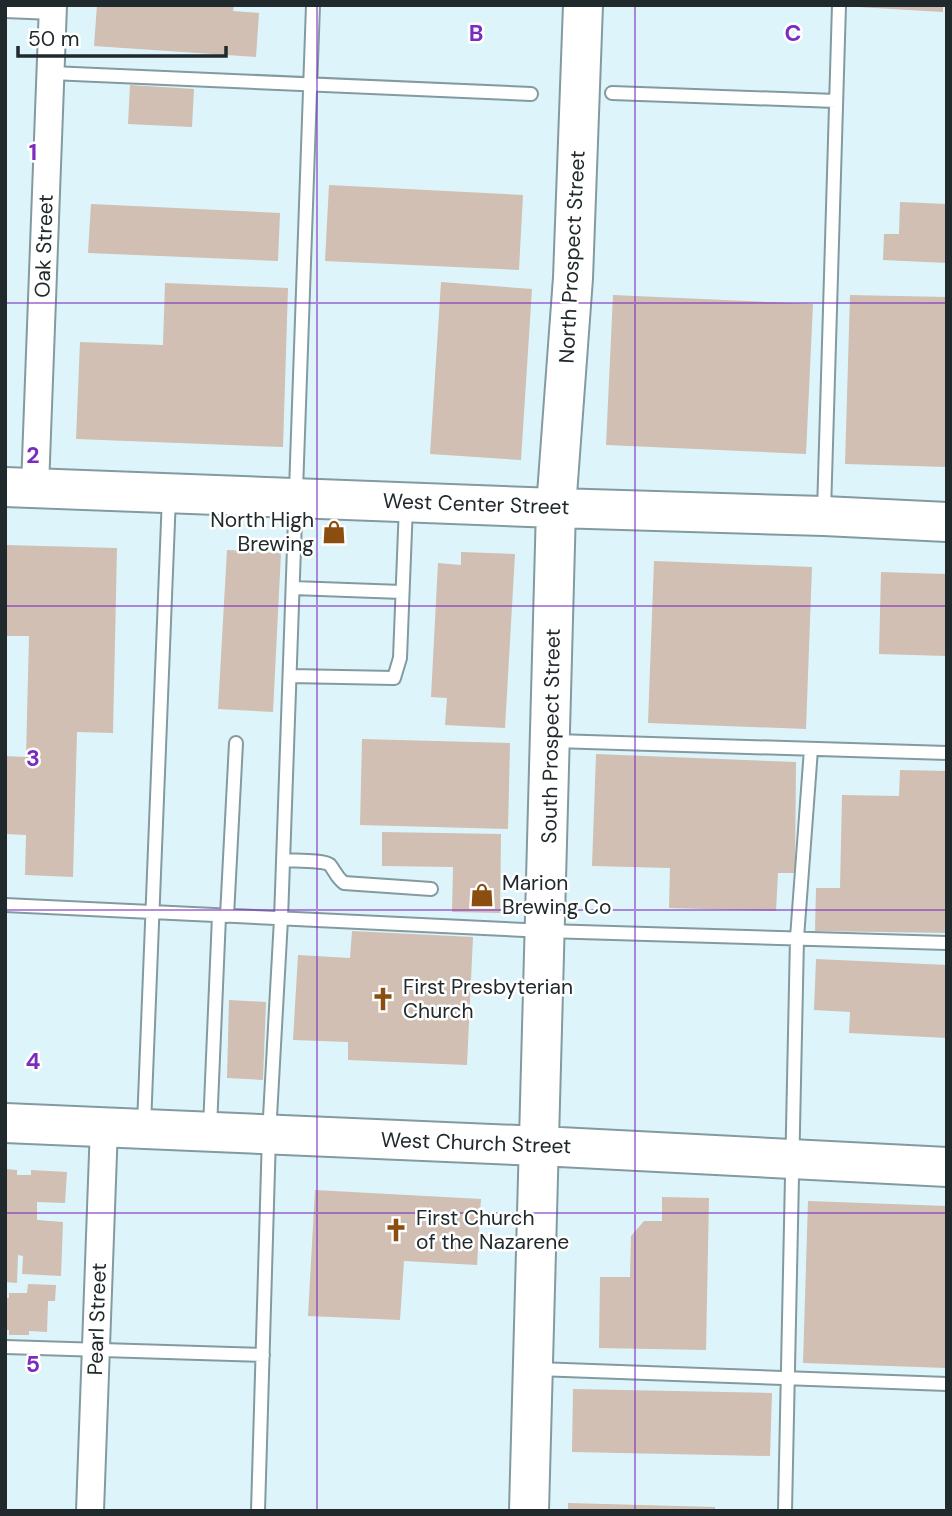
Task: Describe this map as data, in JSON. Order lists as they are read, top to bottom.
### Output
{
  "streets": {
    "main road": [
      "North Prospect Street",
      "West Center Street",
      "South Prospect Street",
      "West Church Street"
    ],
    "street": ["Oak Street", "Pearl Street"]
  },
  "crossings": [
    ["Oak Street", "West Center Street"],
    ["North Prospect Street", "West Center Street"],
    ["North Prospect Street", "South Prospect Street"],
    ["West Center Street", "South Prospect Street"],
    ["South Prospect Street", "West Church Street"],
    ["West Church Street", "Pearl Street"]
  ],
  "places": {
    "shop": ["North High Brewing", "Marion Brewing Co"],
    "church": ["First Presbyterian Church", "First Church of the Nazarene"]
  },
  "scale_bar": "50 m",
  "grid": {
    "columns": ["B", "C"],
    "rows": [
      "1",
      "2",
      "3",
      "4",
      "5"
    ]
  }
}
